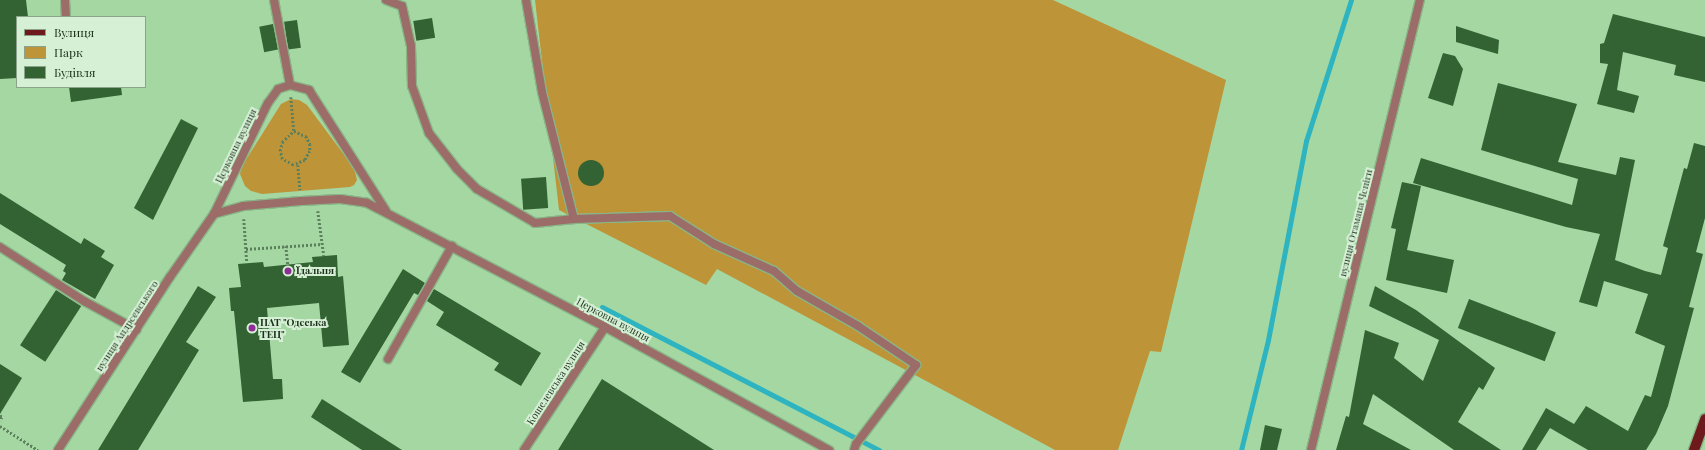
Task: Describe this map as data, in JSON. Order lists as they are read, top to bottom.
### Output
{
  "streets": {
    "street": [
      "Церковна вулиця",
      "вулиця Отамана Чепіги",
      "вулиця Андреєвського",
      "Кошелевська вулиця"
    ]
  },
  "crossings": [
    ["Церковна вулиця", "вулиця Андреєвського"],
    ["Церковна вулиця", "Кошелевська вулиця"]
  ],
  "places": ["Їдальня", "ПАТ \"Одеська ТЕЦ\""],
  "legend": ["Вулиця", "Парк", "Будівля"]
}
